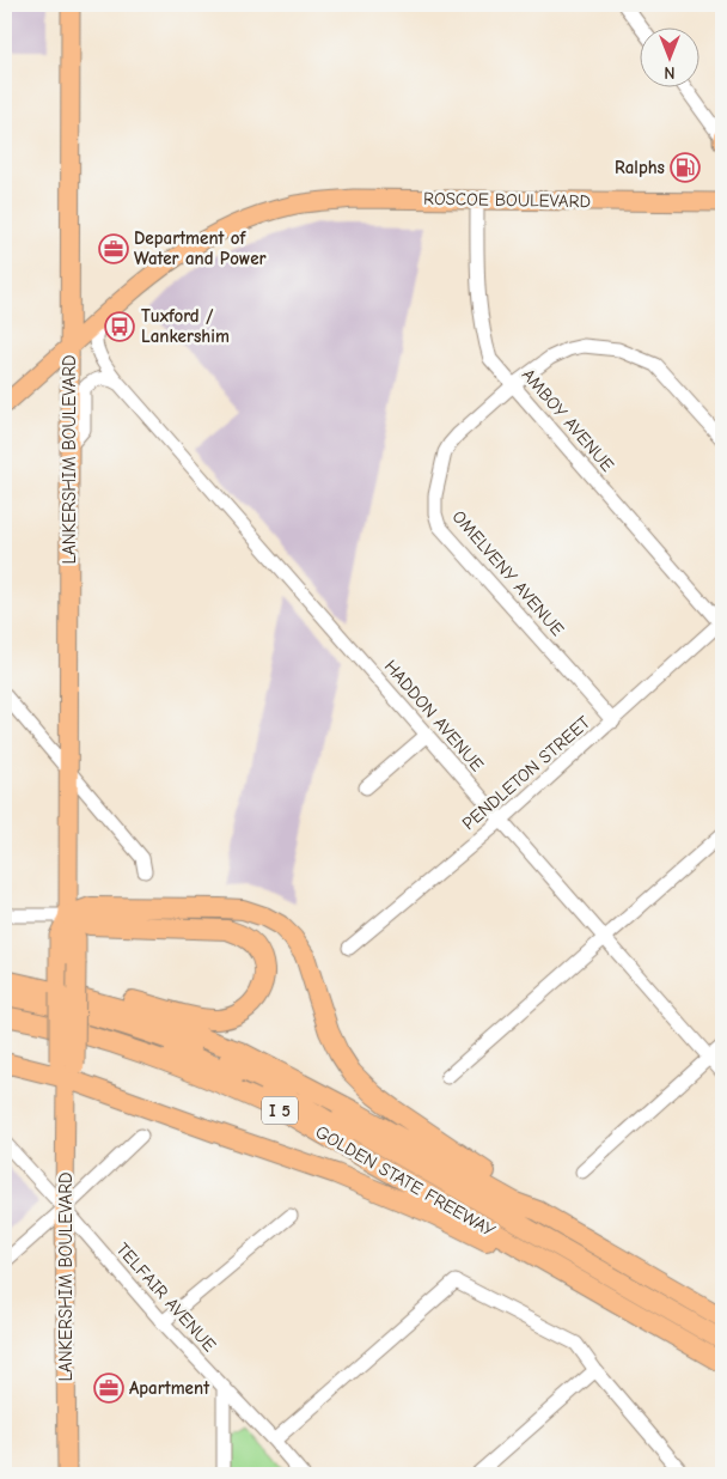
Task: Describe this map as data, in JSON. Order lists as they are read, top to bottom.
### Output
{
  "streets": {
    "highway": ["I 5", "GOLDEN STATE FREEWAY"],
    "main road": ["ROSCOE BOULEVARD", "LANKERSHIM BOULEVARD"],
    "street": [
      "AMBOY AVENUE",
      "OMELVENY AVENUE",
      "HADDON AVENUE",
      "PENDLETON STREET",
      "TELFAIR AVENUE"
    ]
  },
  "crossings": [
    ["ROSCOE BOULEVARD", "AMBOY AVENUE"],
    ["ROSCOE BOULEVARD", "LANKERSHIM BOULEVARD"],
    ["ROSCOE BOULEVARD", "HADDON AVENUE"],
    ["AMBOY AVENUE", "OMELVENY AVENUE"],
    ["AMBOY AVENUE", "PENDLETON STREET"],
    ["LANKERSHIM BOULEVARD", "TELFAIR AVENUE"],
    ["OMELVENY AVENUE", "PENDLETON STREET"],
    ["HADDON AVENUE", "PENDLETON STREET"]
  ],
  "places": {
    "fuel station": ["Ralphs"],
    "office": ["Department of Water and Power", "Apartment"],
    "bus stop": ["Tuxford / Lankershim"]
  },
  "north": "bottom"
}
